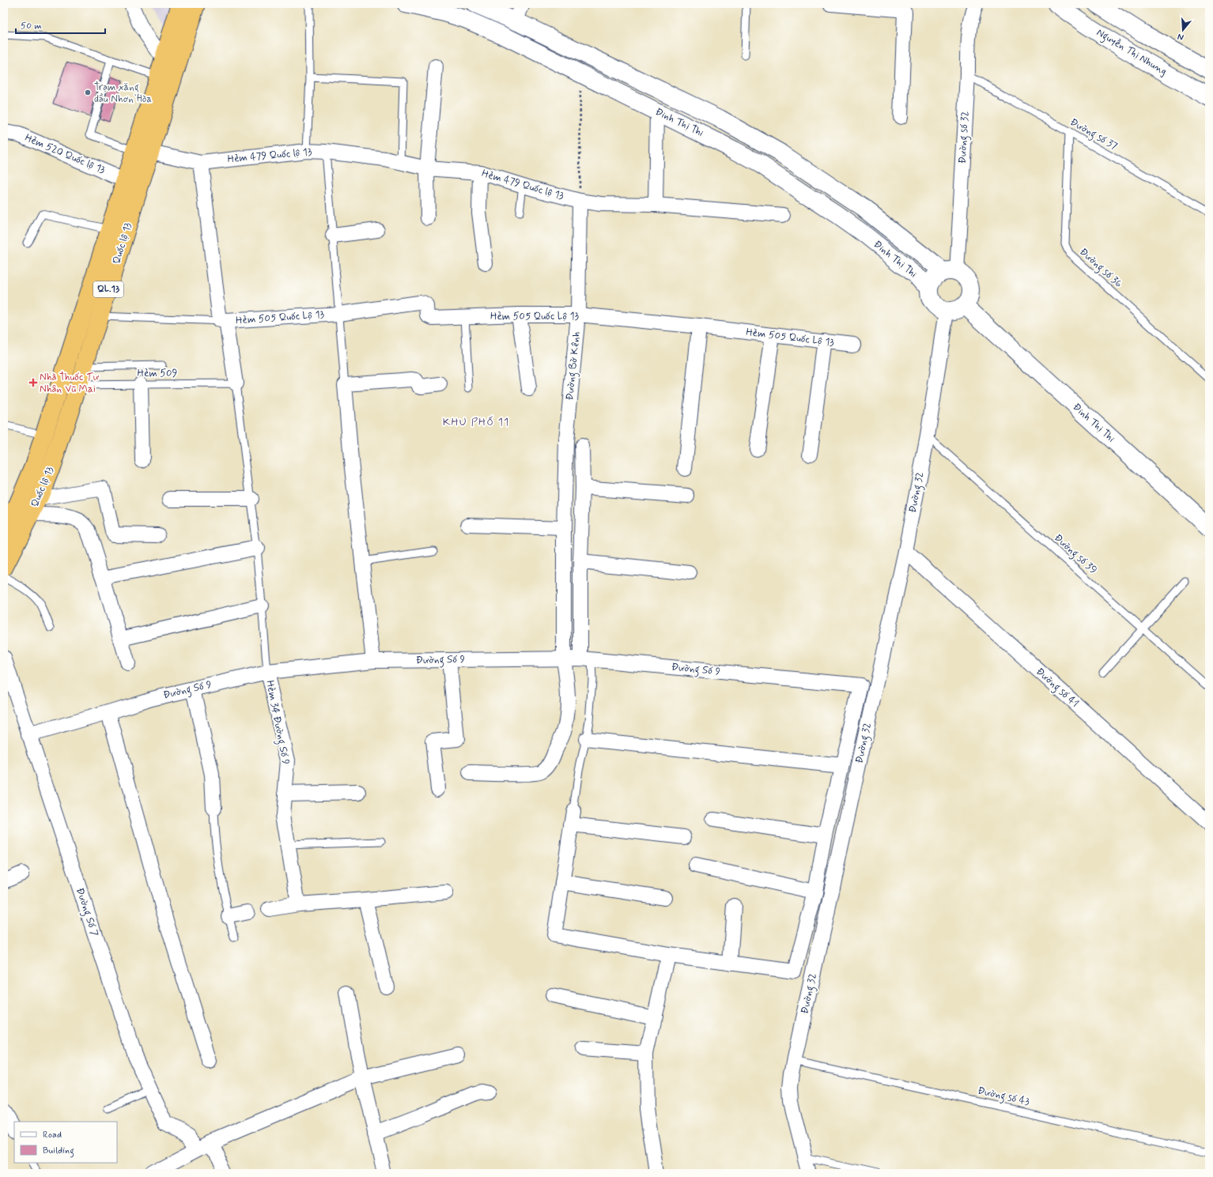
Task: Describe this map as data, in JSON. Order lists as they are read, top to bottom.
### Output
{
  "streets": {
    "highway": ["Quốc lộ 13", "QL.13"],
    "street": [
      "Nguyễn Thị Nhung",
      "Đinh Thị Thi",
      "Đường số 32",
      "Hẻm 520 Quốc lộ 13",
      "Hẻm 479 Quốc lộ 13",
      "Hẻm 505 Quốc Lộ 13",
      "Đường Bờ Kênh",
      "Đường 32",
      "Đường Số 9",
      "Đường số 41",
      "Hẻm 34 Đường Số 9",
      "Đường Số 7"
    ],
    "lane": [
      "Đường số 37",
      "Đường số 36",
      "Hẻm 509",
      "Đường số 39",
      "Đường số 43"
    ]
  },
  "crossings": [
    ["Đinh Thị Thi", "Đường số 32"],
    ["Đinh Thị Thi", "Đường 32"],
    ["Đường số 37", "Đường số 32"],
    ["Đường số 37", "Đường số 36"],
    ["Đường số 32", "Đường 32"],
    ["Hẻm 520 Quốc lộ 13", "Quốc lộ 13"],
    ["Hẻm 479 Quốc lộ 13", "Quốc lộ 13"],
    ["Hẻm 479 Quốc lộ 13", "Đường Bờ Kênh"],
    ["Quốc lộ 13", "Hẻm 509"],
    ["Hẻm 505 Quốc Lộ 13", "Đường Bờ Kênh"],
    ["Đường Bờ Kênh", "Đường Số 9"],
    ["Đường 32", "Đường số 39"],
    ["Đường 32", "Đường số 41"],
    ["Đường 32", "Đường số 43"],
    ["Đường Số 9", "Hẻm 34 Đường Số 9"],
    ["Đường Số 9", "Đường Số 7"]
  ],
  "districts": ["KHU PHỐ 11"],
  "places": {
    "other": ["Trạm xăng dầu Nhơn Hòa"],
    "health": ["Nhà Thuốc Tư Nhân Vū Mai"]
  },
  "legend": ["Road", "Building"],
  "scale_bar": "50 m",
  "north": "bottom"
}
